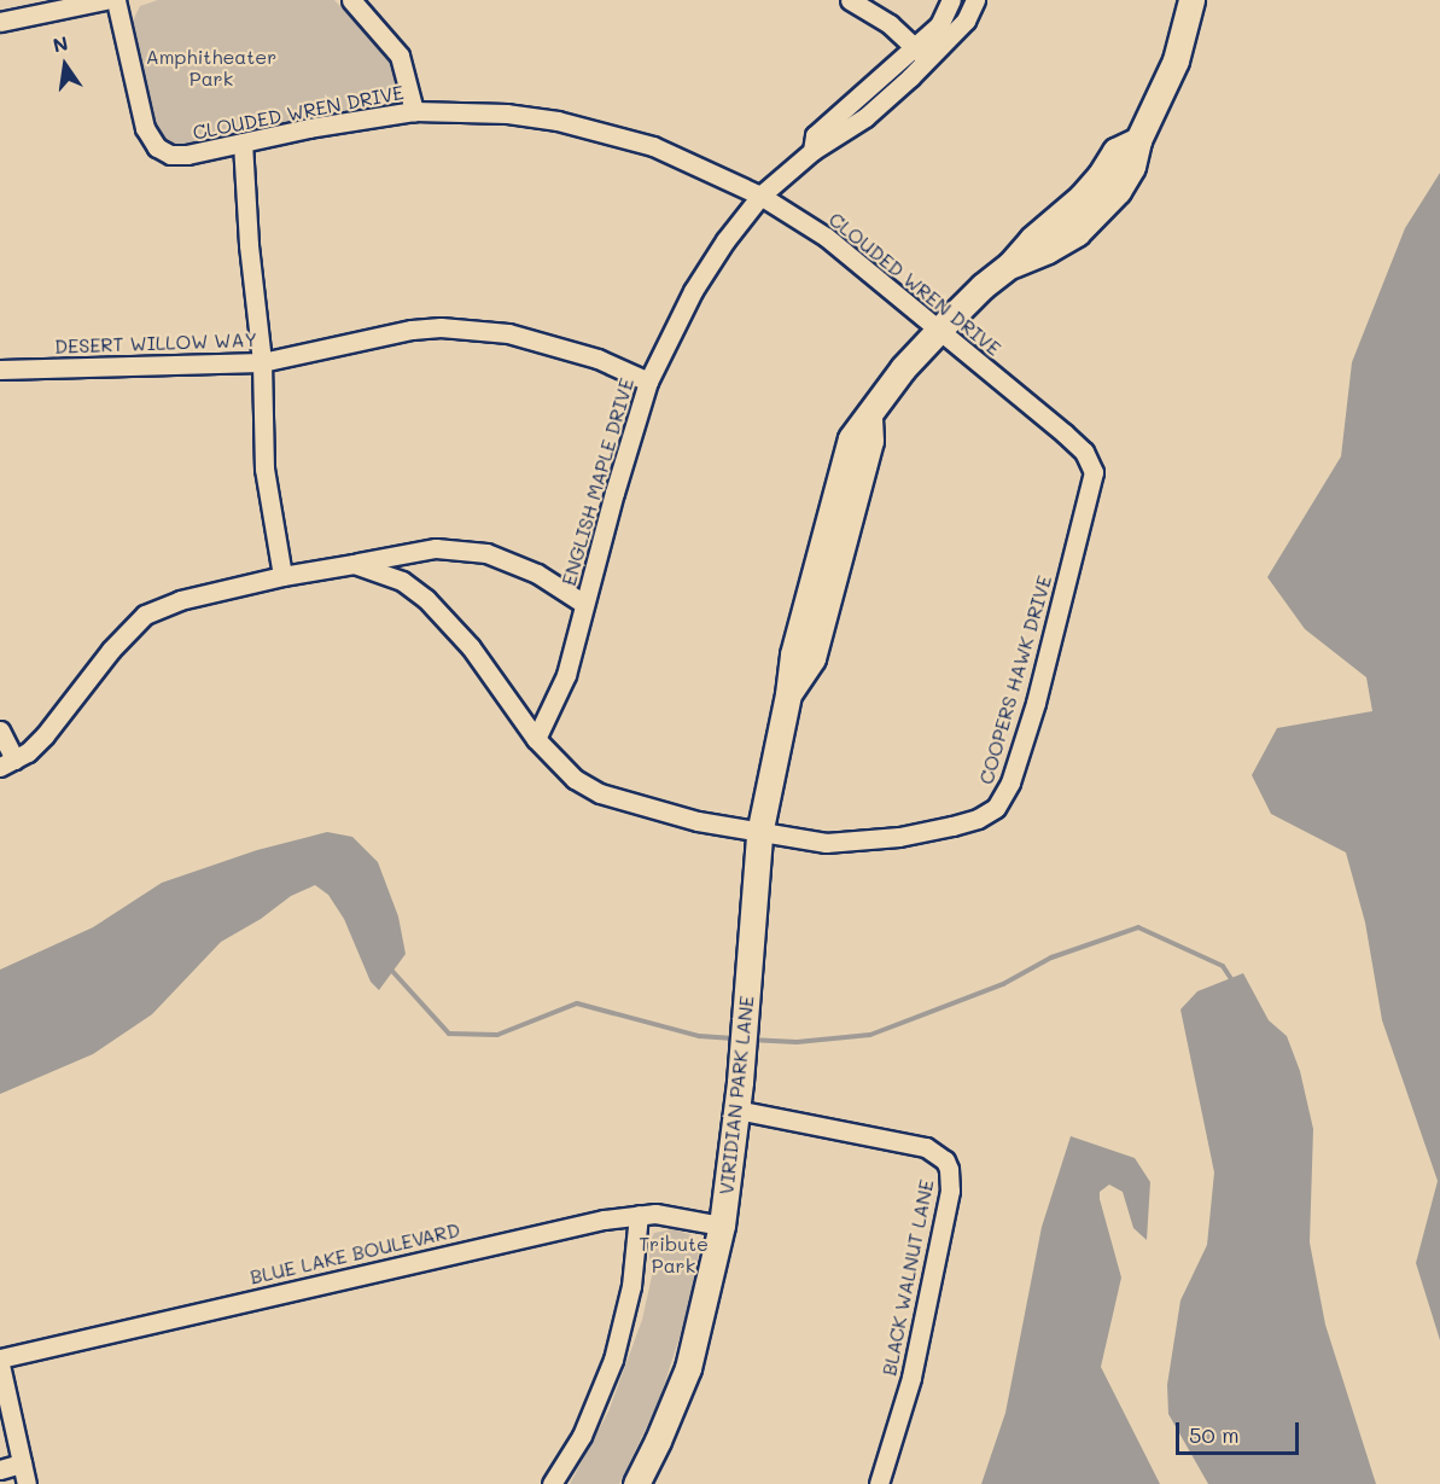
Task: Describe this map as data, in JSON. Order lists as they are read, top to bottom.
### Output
{
  "streets": {
    "street": [
      "CLOUDED WREN DRIVE",
      "DESERT WILLOW WAY",
      "ENGLISH MAPLE DRIVE",
      "COOPERS HAWK DRIVE",
      "VIRIDIAN PARK LANE",
      "BLUE LAKE BOULEVARD",
      "BLACK WALNUT LANE"
    ]
  },
  "crossings": [
    ["CLOUDED WREN DRIVE", "ENGLISH MAPLE DRIVE"],
    ["CLOUDED WREN DRIVE", "COOPERS HAWK DRIVE"],
    ["CLOUDED WREN DRIVE", "VIRIDIAN PARK LANE"],
    ["DESERT WILLOW WAY", "ENGLISH MAPLE DRIVE"],
    ["ENGLISH MAPLE DRIVE", "COOPERS HAWK DRIVE"],
    ["COOPERS HAWK DRIVE", "VIRIDIAN PARK LANE"],
    ["VIRIDIAN PARK LANE", "BLUE LAKE BOULEVARD"],
    ["VIRIDIAN PARK LANE", "BLACK WALNUT LANE"]
  ],
  "parks": ["Amphitheater Park", "Tribute Park"],
  "scale_bar": "50 m",
  "north": "top"
}
